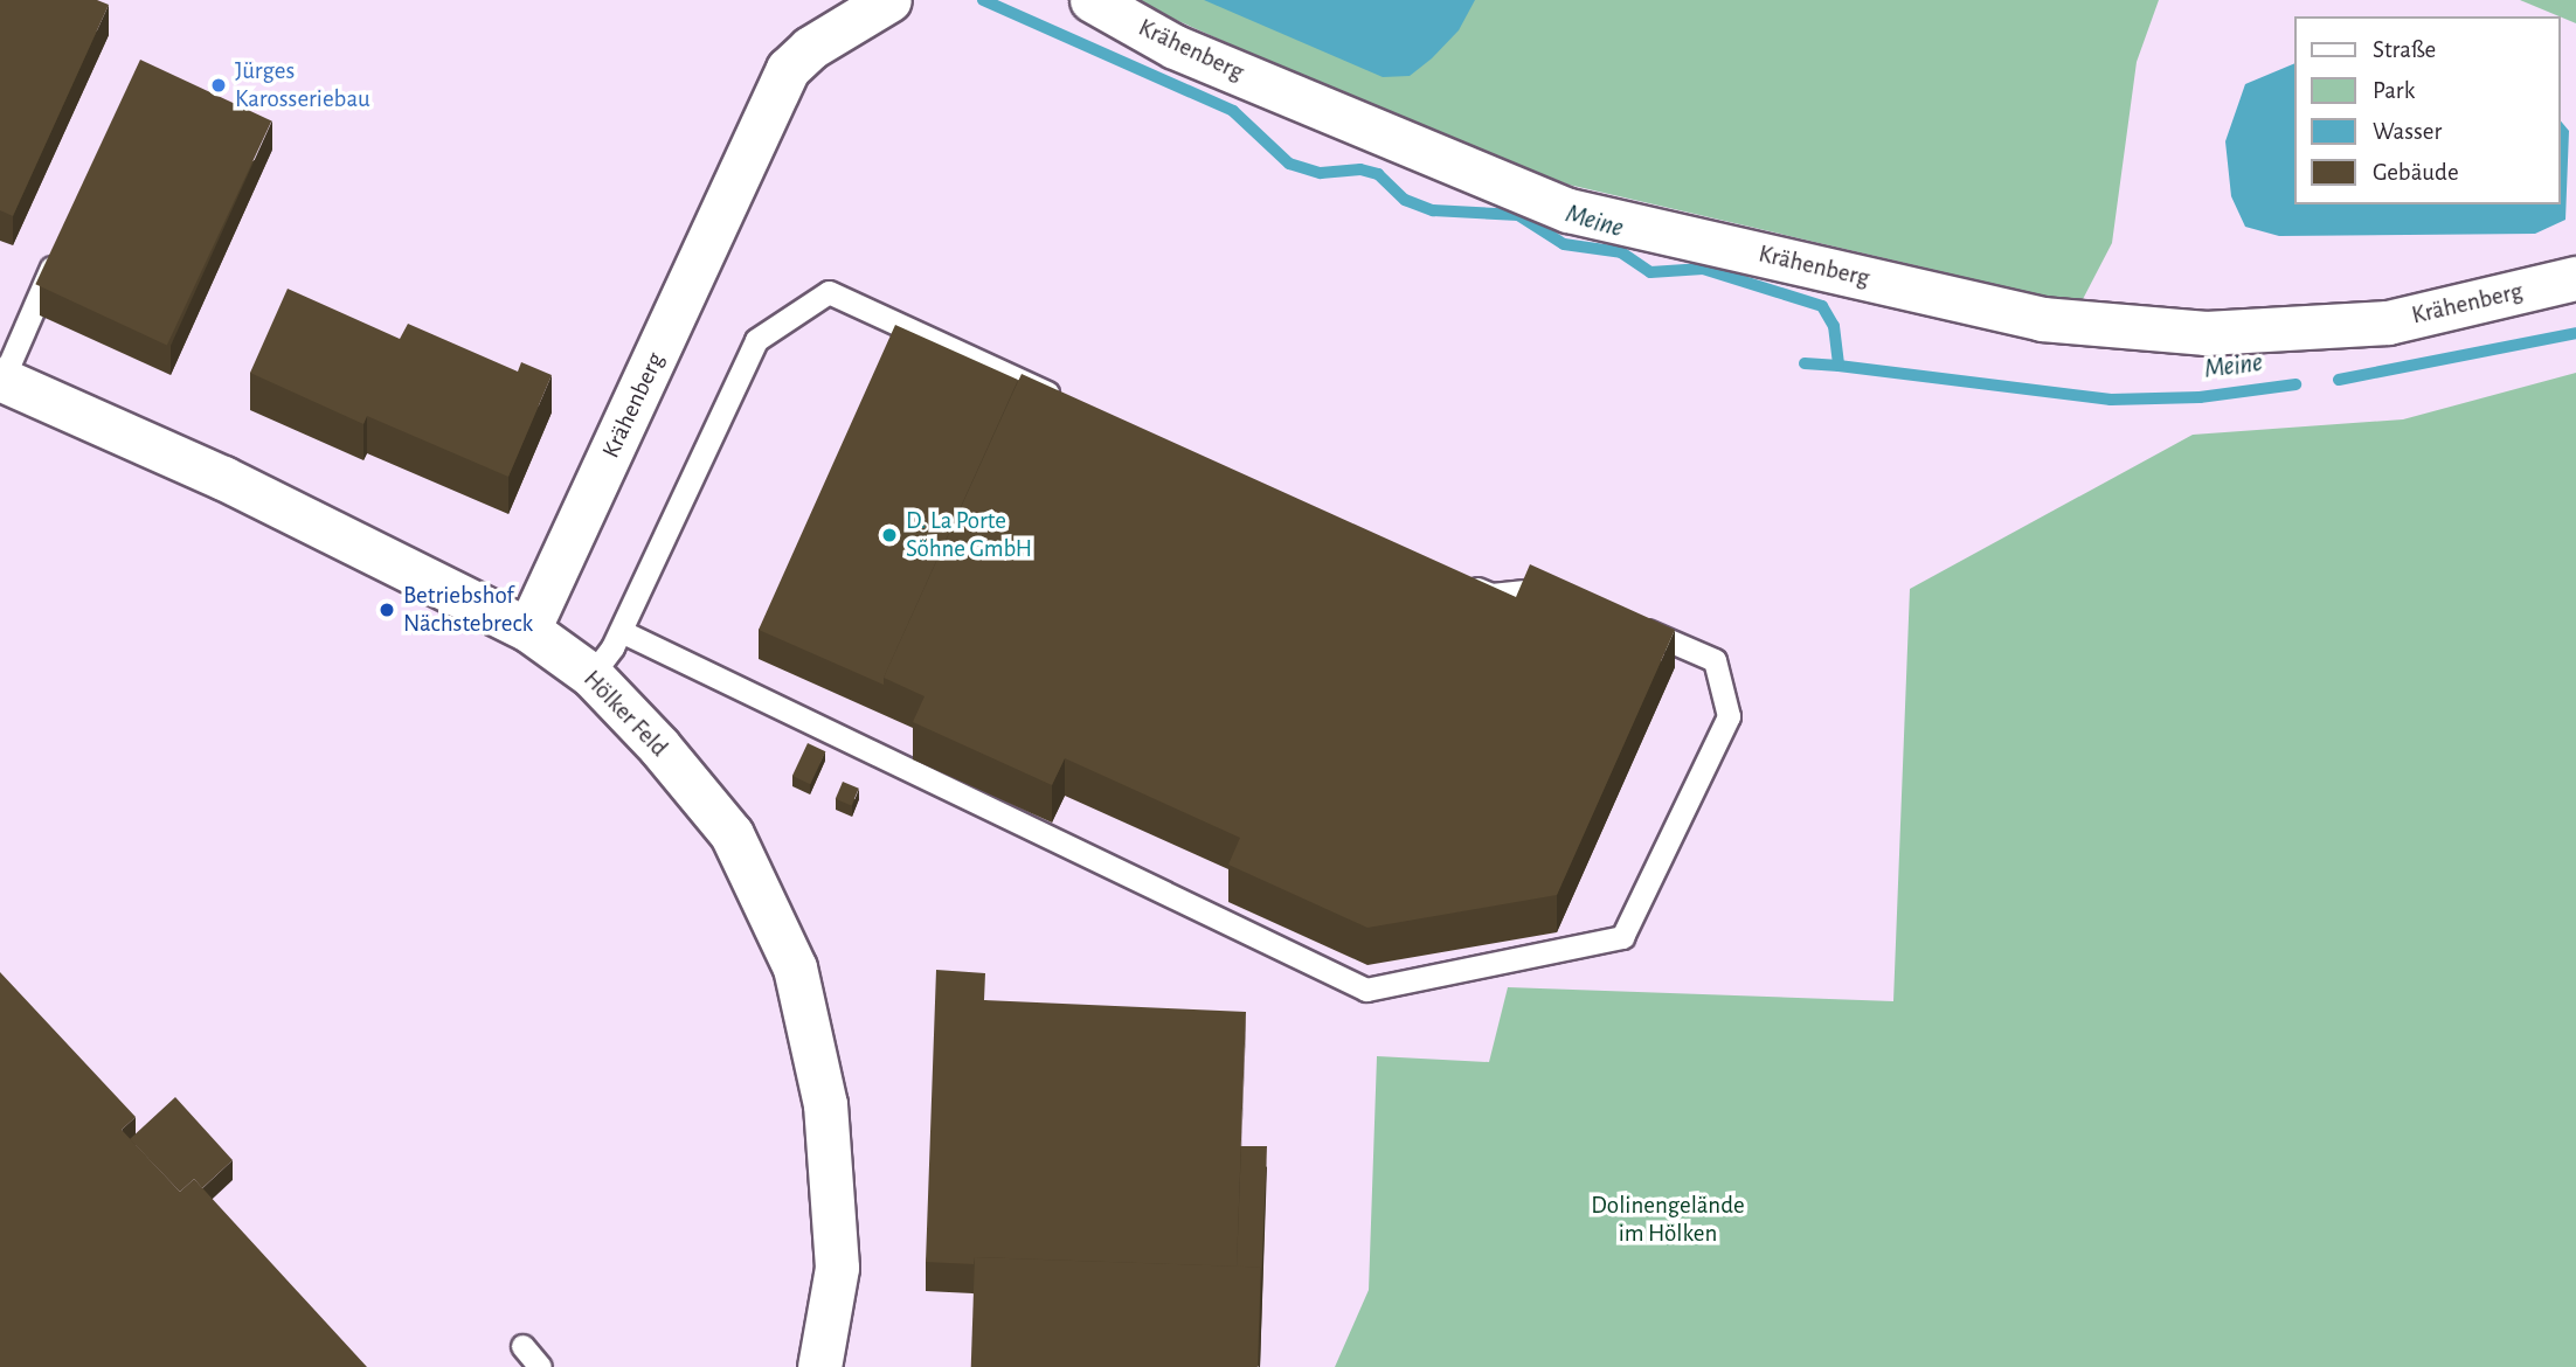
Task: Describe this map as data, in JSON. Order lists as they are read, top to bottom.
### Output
{
  "streets": {
    "street": ["Krähenberg", "Hölker Feld"]
  },
  "crossings": [
    ["Krähenberg", "Hölker Feld"]
  ],
  "water": ["Meine"],
  "parks": ["Dolinengelände im Hölken"],
  "places": ["Jürges Karosseriebau", "D. La Porte Söhne GmbH", "Betriebshof Nächstebreck"],
  "legend": [
    "Straße",
    "Park",
    "Wasser",
    "Gebäude"
  ]
}
